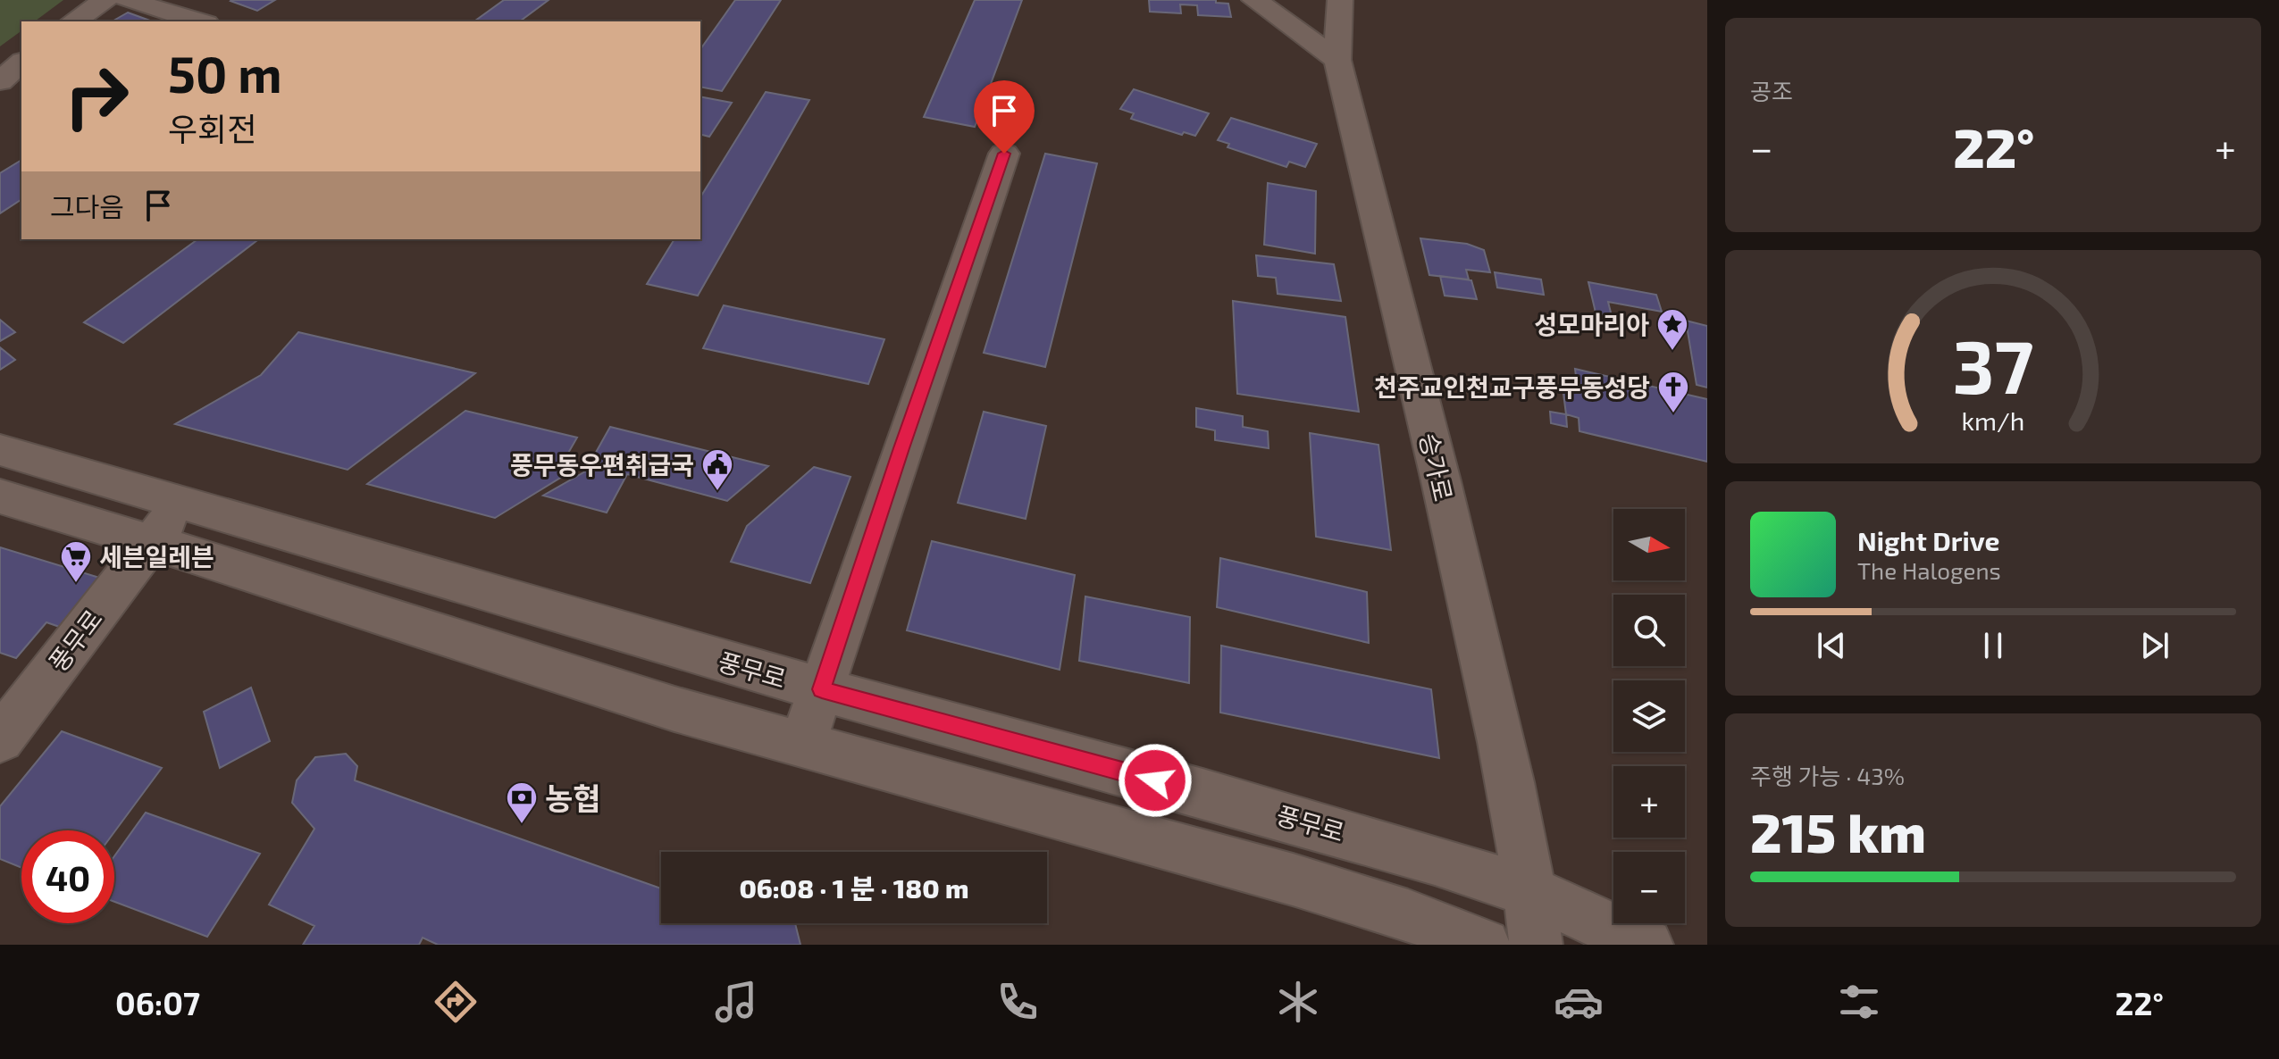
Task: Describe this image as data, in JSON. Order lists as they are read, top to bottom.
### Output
{
  "streets": {
    "street": ["승가로", "풍무로"]
  },
  "crossings": [
    ["승가로", "풍무로"]
  ],
  "places": {
    "place": ["성모마리아"],
    "church": ["천주교인천교구풍무동성당"],
    "public building": ["풍무동우편취급국"],
    "supermarket": ["세븐일레븐"],
    "bank": ["농협"]
  },
  "north": "right",
  "page": {
    "tile": [
      "공조",
      ["주행 가능 · 43%", "215 km"]
    ],
    "turn": ["50 m", "우회전"],
    "heat": ["−", "22°", "+"],
    "then": "그다음",
    "map_buttons": ["+", "−"],
    "song": ["Night Drive", "The Halogens"],
    "limit": "40",
    "trip": "06:08 · 1 분 · 180 m",
    "tabs": ["06:07", "22°"],
    "gauge": ["37", "km/h"]
  }
}
